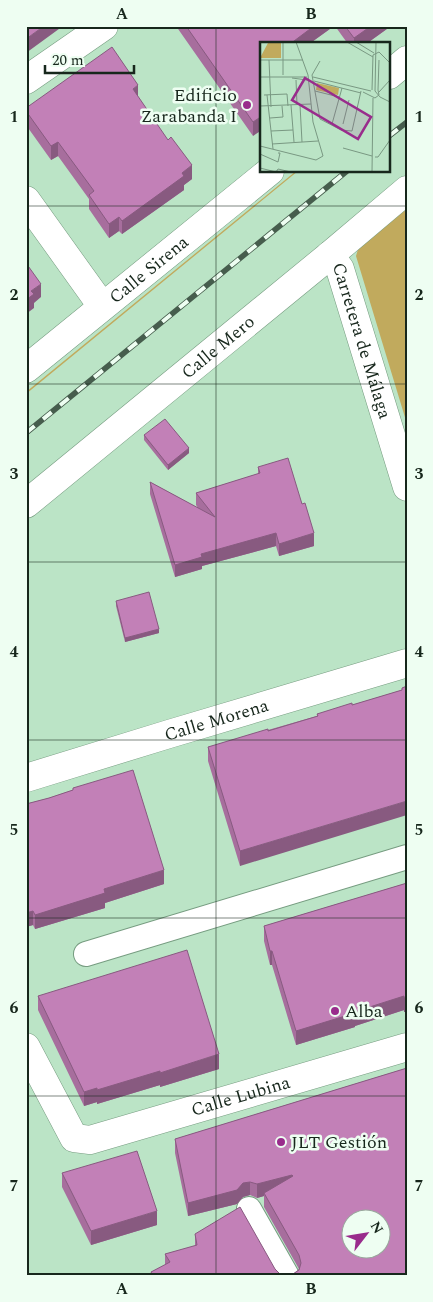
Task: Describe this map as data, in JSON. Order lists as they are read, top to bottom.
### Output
{
  "streets": {
    "street": [
      "Calle Sirena",
      "Carretera de Málaga",
      "Calle Mero",
      "Calle Morena",
      "Calle Lubina"
    ]
  },
  "crossings": [
    ["Carretera de Málaga", "Calle Mero"]
  ],
  "places": ["Edificio Zarabanda I", "Alba", "JLT Gestión"],
  "scale_bar": "20 m",
  "north": "top right",
  "grid": {
    "columns": ["A", "B"],
    "rows": [
      "1",
      "2",
      "3",
      "4",
      "5",
      "6",
      "7"
    ]
  }
}
